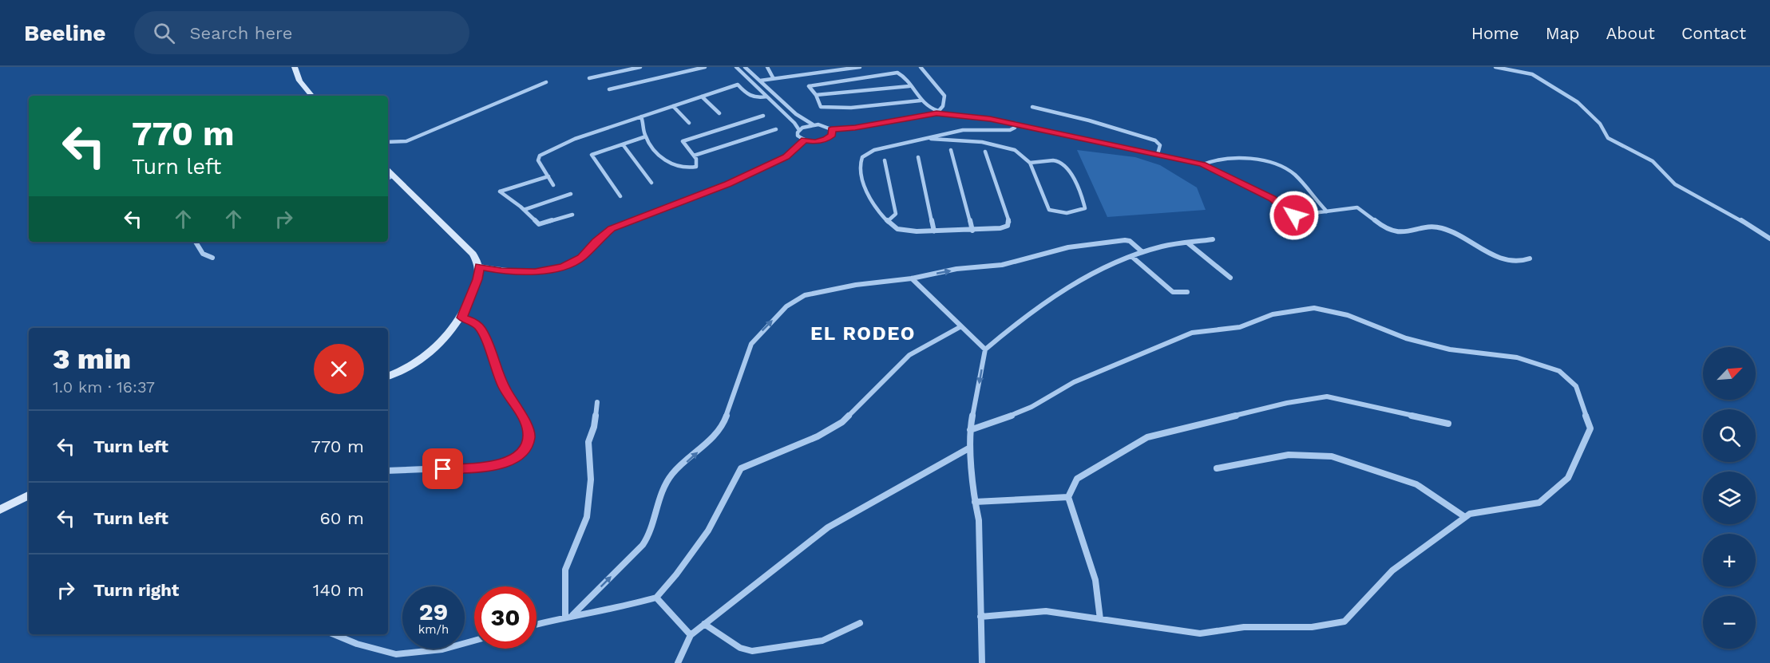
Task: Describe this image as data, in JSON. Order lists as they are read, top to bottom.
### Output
{
  "districts": ["EL RODEO"],
  "north": "top right",
  "page": {
    "header": "Beeline",
    "search": "Search here",
    "nav": [
      "Home",
      "Map",
      "About",
      "Contact"
    ],
    "turn": ["770 m", "Turn left"],
    "heading": ["3 min", "1.0 km · 16:37"],
    "map_buttons": ["+", "−"],
    "list": [
      {
        "name": "Turn left",
        "value": "770 m"
      },
      {
        "name": "Turn left",
        "value": "60 m"
      },
      {
        "name": "Turn right",
        "value": "140 m"
      }
    ],
    "speed": "29 km/h",
    "limit": "30"
  }
}
